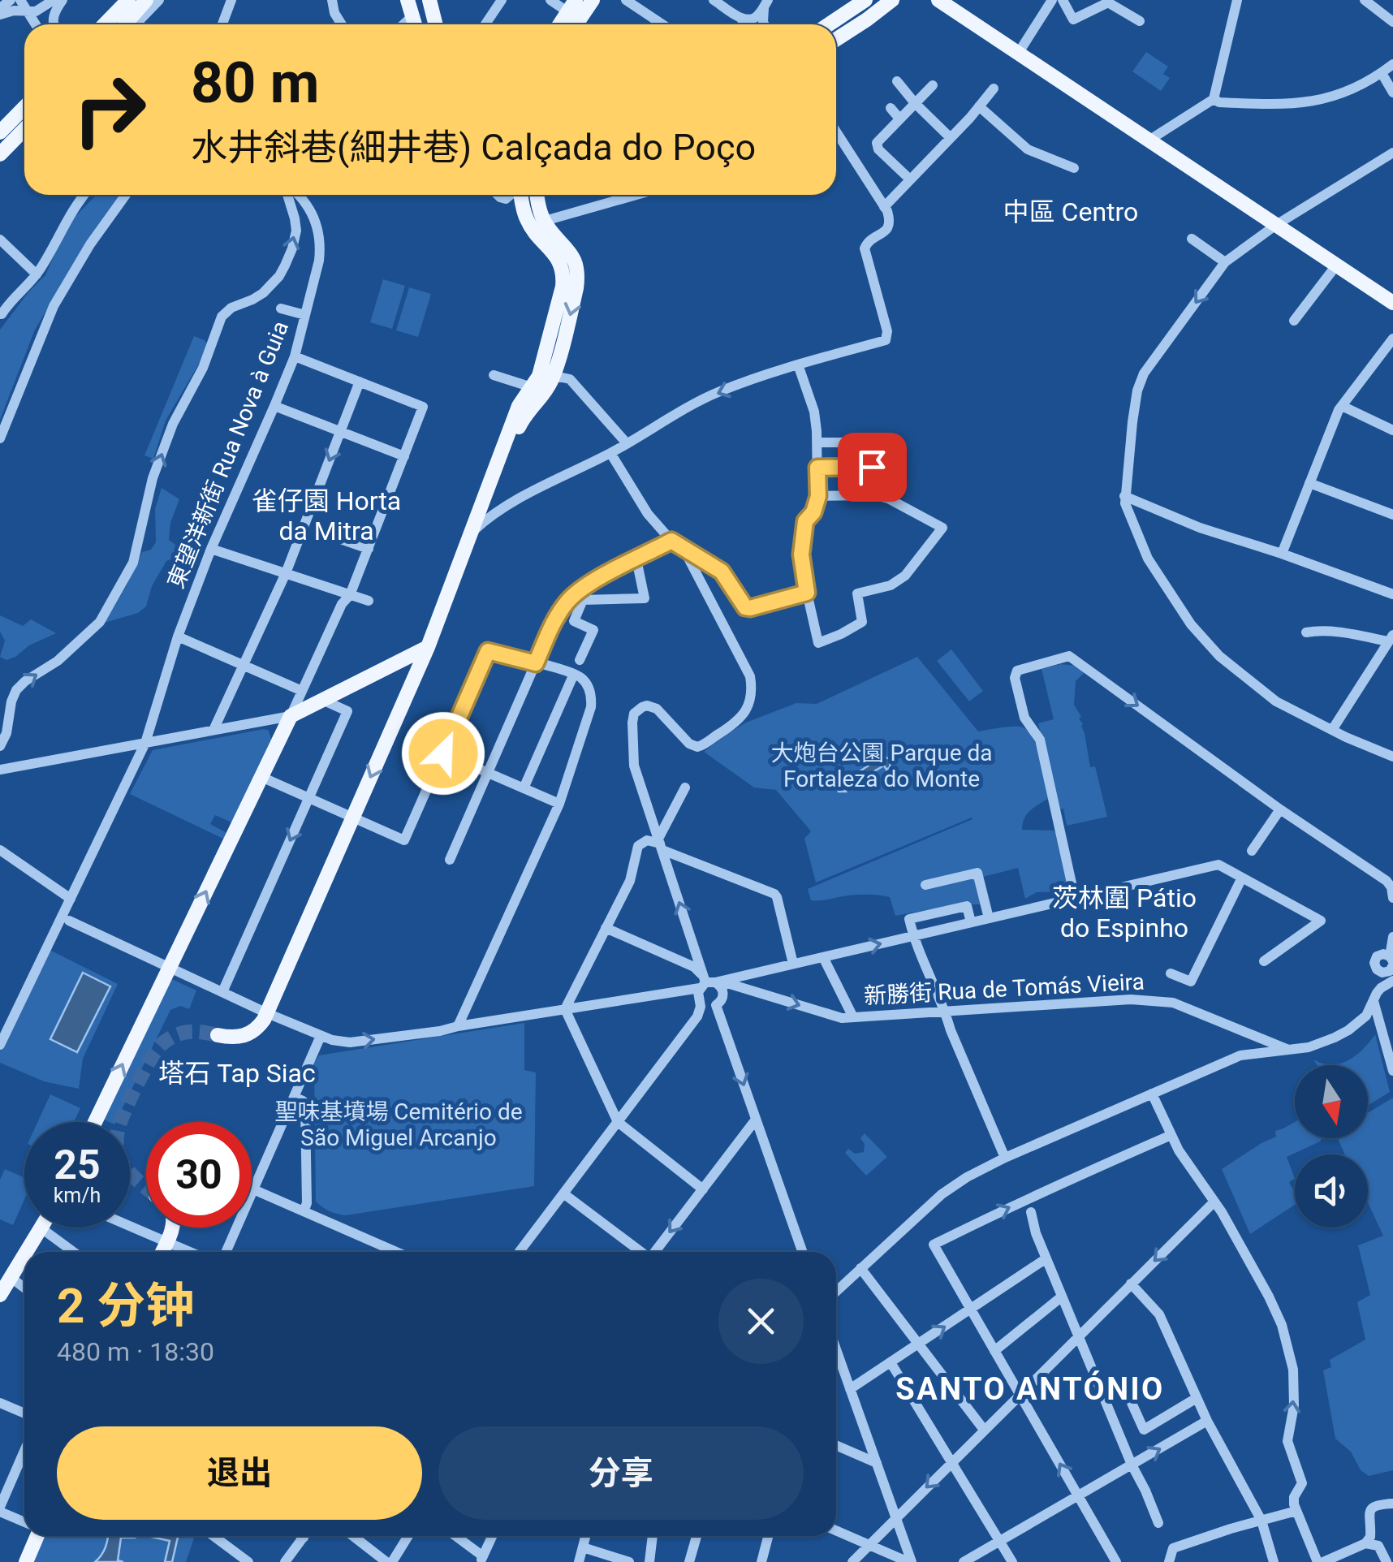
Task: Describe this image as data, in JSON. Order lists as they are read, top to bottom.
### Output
{
  "streets": {
    "street": ["東望洋新街 Rua Nova à Guia", "新勝街 Rua de Tomás Vieira"]
  },
  "districts": [
    "中區 Centro",
    "雀仔園 Horta da Mitra",
    "茨林圍 Pátio do Espinho",
    "塔石 Tap Siac",
    "SANTO ANTÓNIO"
  ],
  "parks": ["大炮台公園 Parque da Fortaleza do Monte", "聖味基墳場 Cemitério de São Miguel Arcanjo"],
  "north": "bottom",
  "page": {
    "turn": ["80 m", "水井斜巷(細井巷) Calçada do Poço"],
    "speed": "25 km/h",
    "limit": "30",
    "heading": ["2 分钟", "480 m · 18:30"],
    "buttons": ["退出", "分享"]
  }
}
